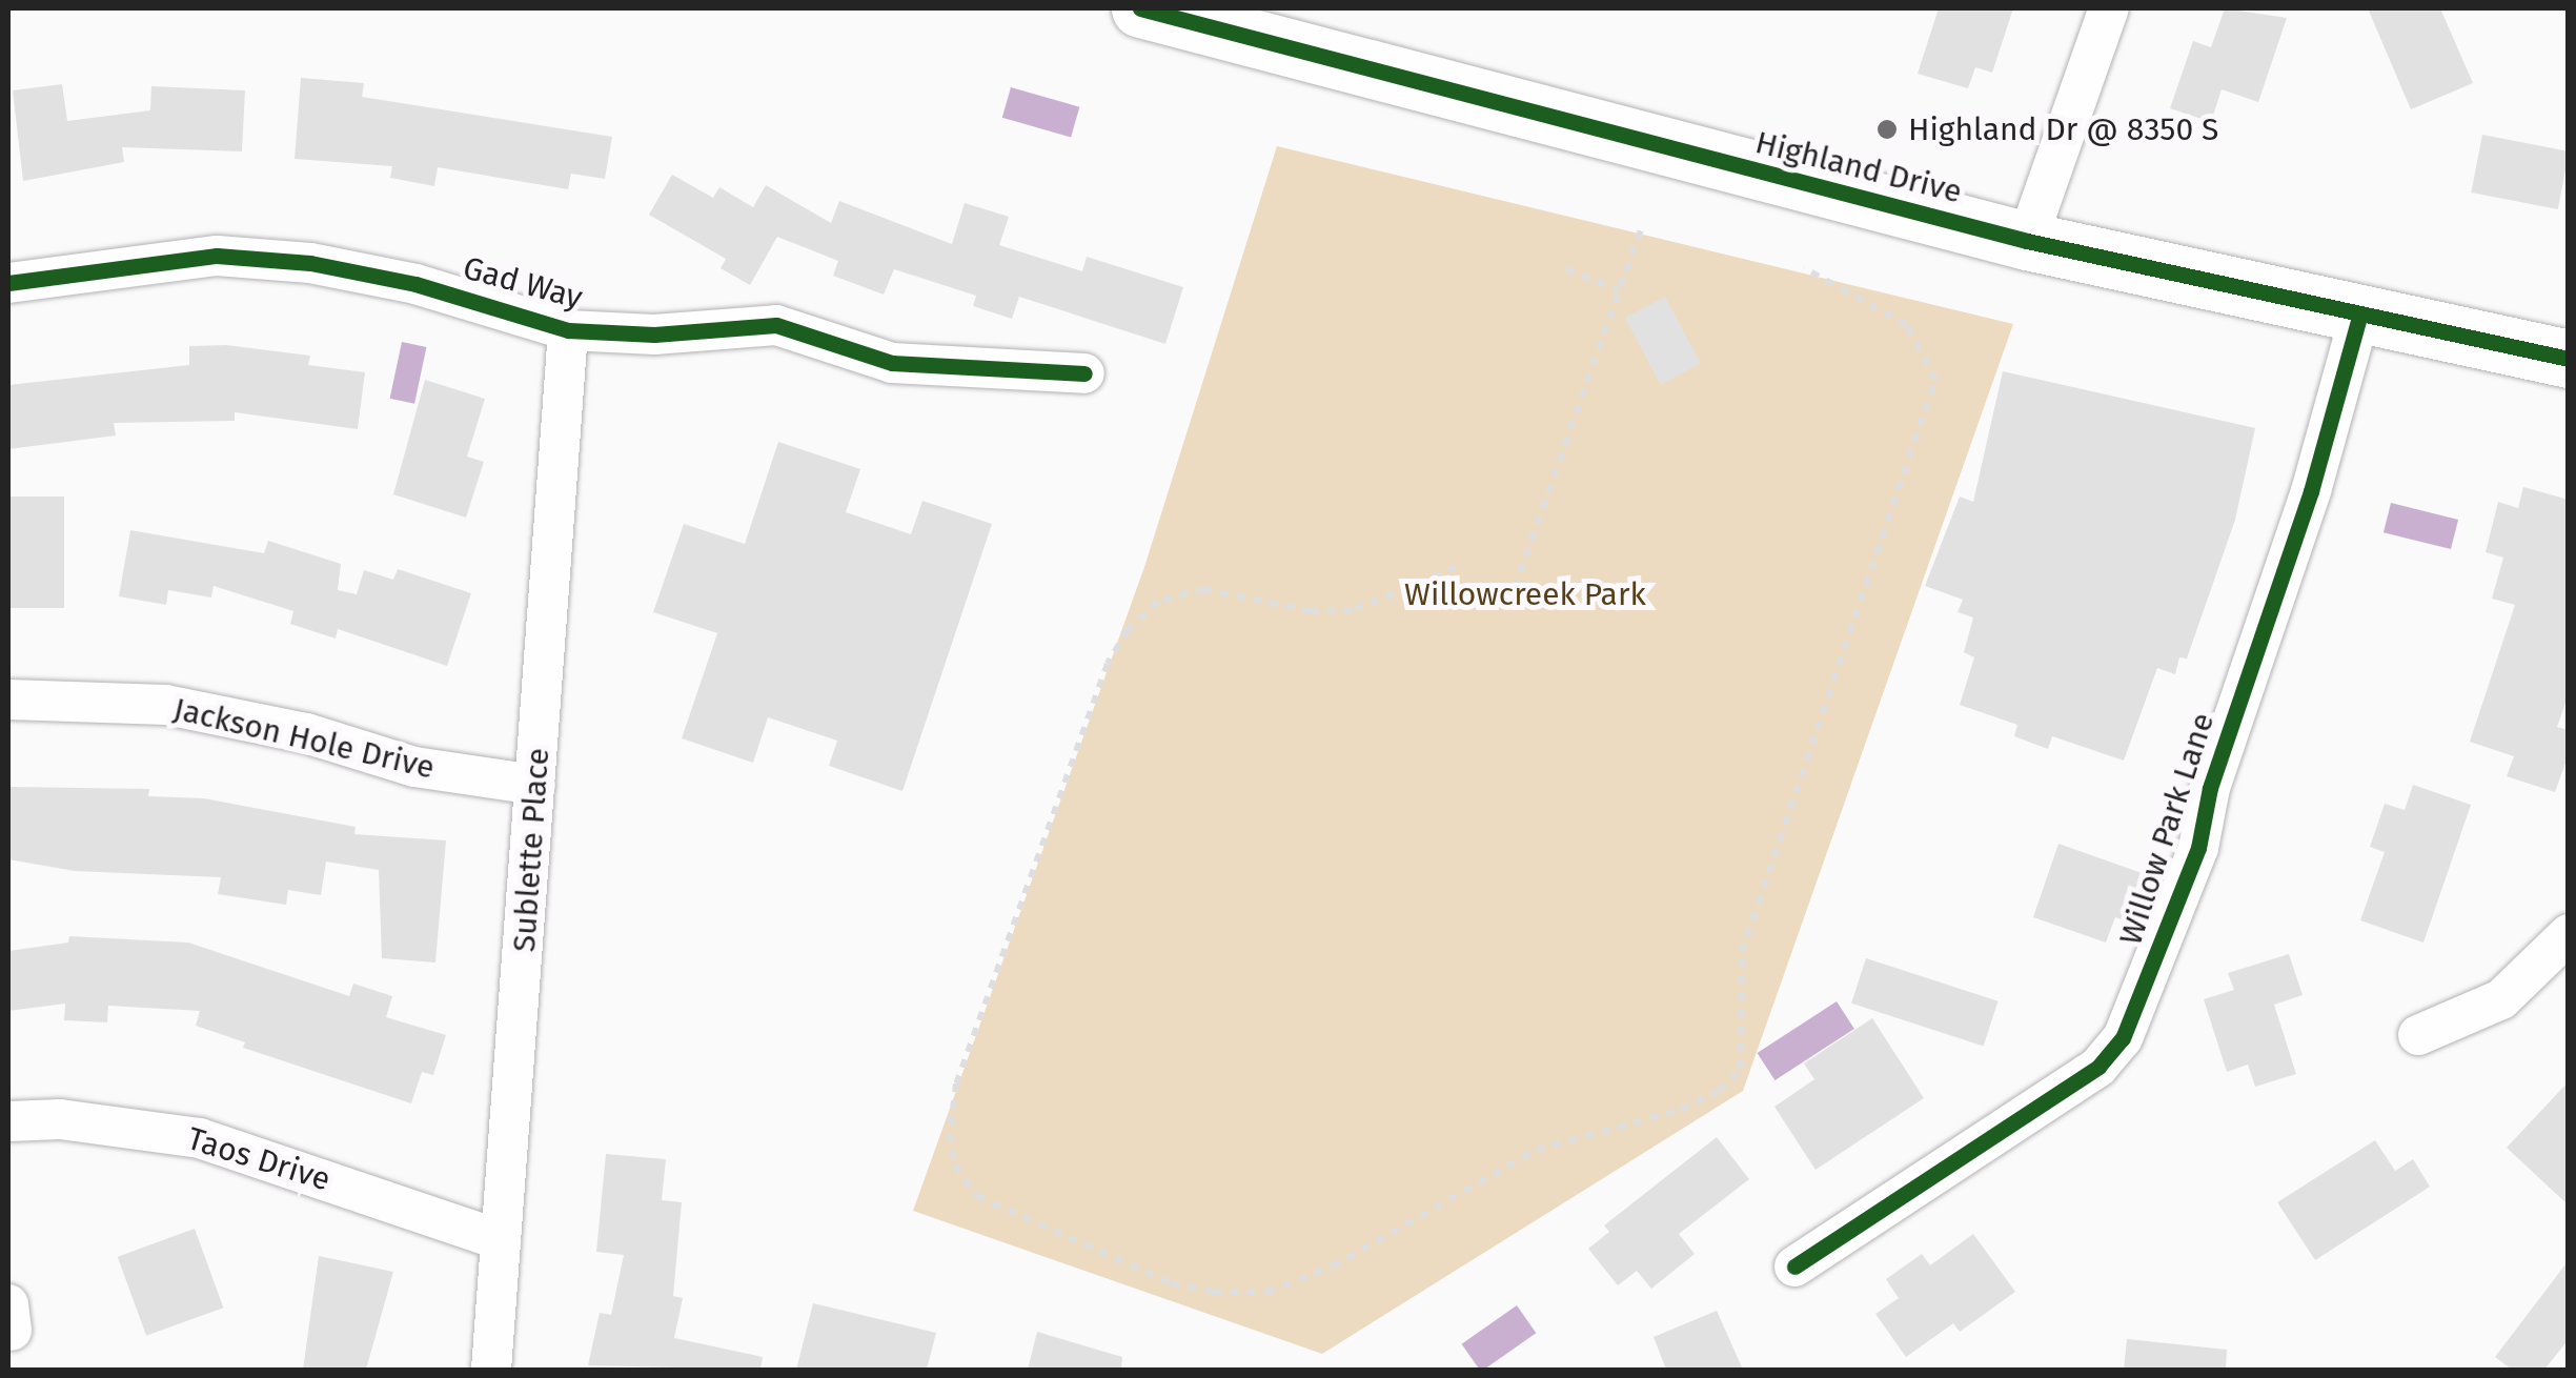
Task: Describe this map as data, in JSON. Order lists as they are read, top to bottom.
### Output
{
  "streets": {
    "main road": ["Highland Drive"],
    "street": [
      "Gad Way",
      "Jackson Hole Drive",
      "Willow Park Lane",
      "Sublette Place",
      "Taos Drive"
    ]
  },
  "crossings": [
    ["Highland Drive", "Willow Park Lane"],
    ["Gad Way", "Sublette Place"],
    ["Jackson Hole Drive", "Sublette Place"],
    ["Sublette Place", "Taos Drive"]
  ],
  "parks": ["Willowcreek Park"],
  "places": ["Highland Dr @ 8350 S"]
}
